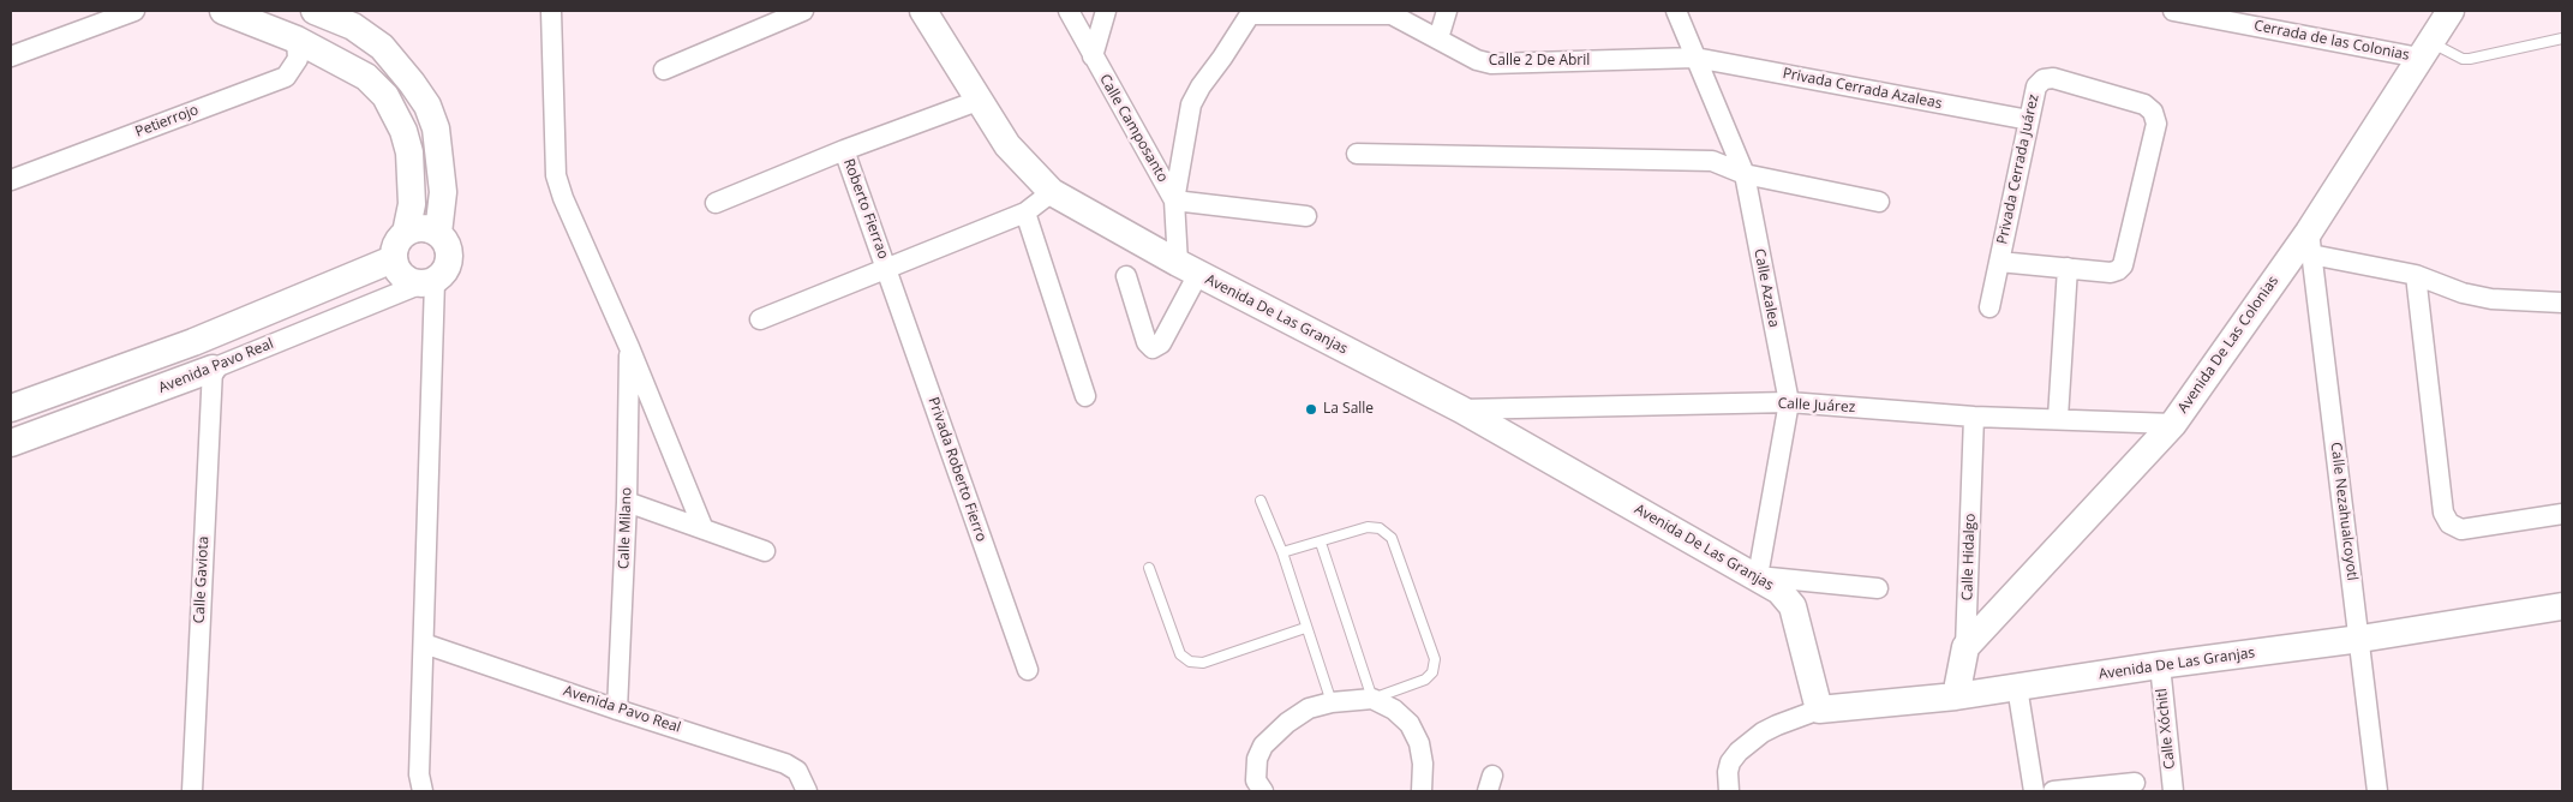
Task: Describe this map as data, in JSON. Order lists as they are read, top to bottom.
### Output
{
  "streets": {
    "street": [
      "Cerrada de las Colonias",
      "Calle 2 De Abril",
      "Privada Cerrada Azaleas",
      "Petierrojo",
      "Calle Camposanto",
      "Privada Cerrada Juárez",
      "Roberto Fierrao",
      "Calle Azalea",
      "Avenida De Las Granjas",
      "Avenida De Las Colonias",
      "Avenida Pavo Real",
      "Calle Juárez",
      "Privada Roberto Fierro",
      "Calle Nezahualcoyotl",
      "Calle Milano",
      "Calle Hidalgo",
      "Calle Gaviota",
      "Calle Xóchitl"
    ]
  },
  "crossings": [
    ["Cerrada de las Colonias", "Avenida De Las Colonias"],
    ["Calle 2 De Abril", "Privada Cerrada Azaleas"],
    ["Calle 2 De Abril", "Calle Azalea"],
    ["Privada Cerrada Azaleas", "Privada Cerrada Juárez"],
    ["Privada Cerrada Azaleas", "Calle Azalea"],
    ["Roberto Fierrao", "Privada Roberto Fierro"],
    ["Calle Azalea", "Avenida De Las Granjas"],
    ["Calle Azalea", "Calle Juárez"],
    ["Avenida De Las Granjas", "Calle Juárez"],
    ["Avenida De Las Granjas", "Calle Nezahualcoyotl"],
    ["Avenida De Las Granjas", "Calle Hidalgo"],
    ["Avenida De Las Granjas", "Calle Xóchitl"],
    ["Avenida De Las Colonias", "Calle Juárez"],
    ["Avenida De Las Colonias", "Calle Nezahualcoyotl"],
    ["Avenida De Las Colonias", "Calle Hidalgo"],
    ["Avenida Pavo Real", "Calle Milano"],
    ["Avenida Pavo Real", "Calle Gaviota"],
    ["Calle Juárez", "Calle Hidalgo"]
  ],
  "places": ["La Salle"]
}
